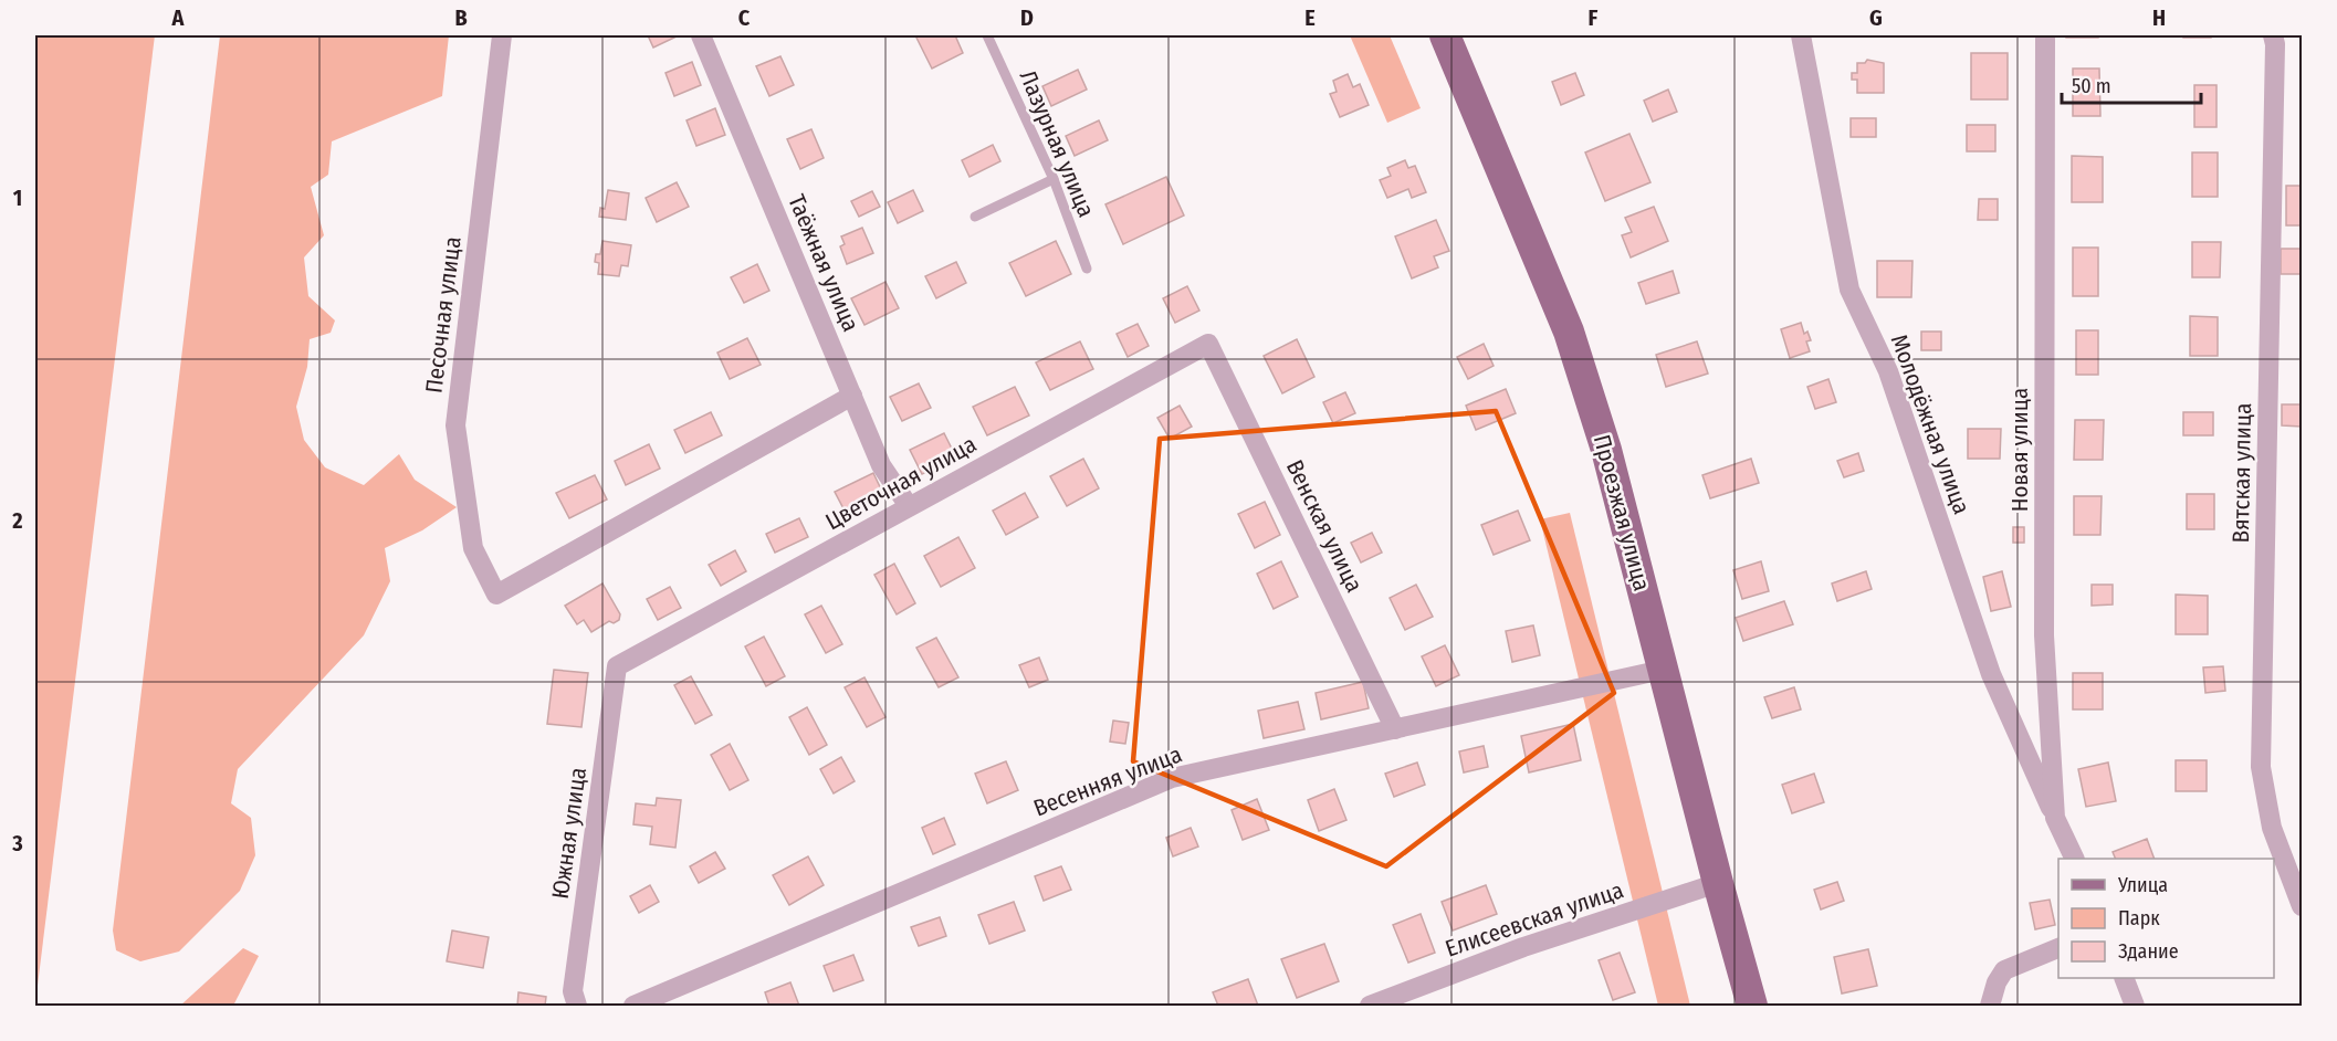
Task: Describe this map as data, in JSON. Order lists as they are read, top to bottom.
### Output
{
  "streets": {
    "main road": ["Проезжая улица"],
    "street": [
      "Таёжная улица",
      "Песочная улица",
      "Молодёжная улица",
      "Новая улица",
      "Вятская улица",
      "Цветочная улица",
      "Венская улица",
      "Весенняя улица",
      "Южная улица",
      "Елисеевская улица"
    ],
    "lane": ["Лазурная улица"]
  },
  "crossings": [
    ["Таёжная улица", "Песочная улица"],
    ["Таёжная улица", "Цветочная улица"],
    ["Молодёжная улица", "Новая улица"],
    ["Цветочная улица", "Венская улица"],
    ["Цветочная улица", "Южная улица"],
    ["Проезжая улица", "Весенняя улица"],
    ["Проезжая улица", "Елисеевская улица"],
    ["Венская улица", "Весенняя улица"]
  ],
  "legend": ["Улица", "Парк", "Здание"],
  "scale_bar": "50 m",
  "grid": {
    "columns": [
      "A",
      "B",
      "C",
      "D",
      "E",
      "F",
      "G",
      "H"
    ],
    "rows": ["1", "2", "3"]
  }
}
